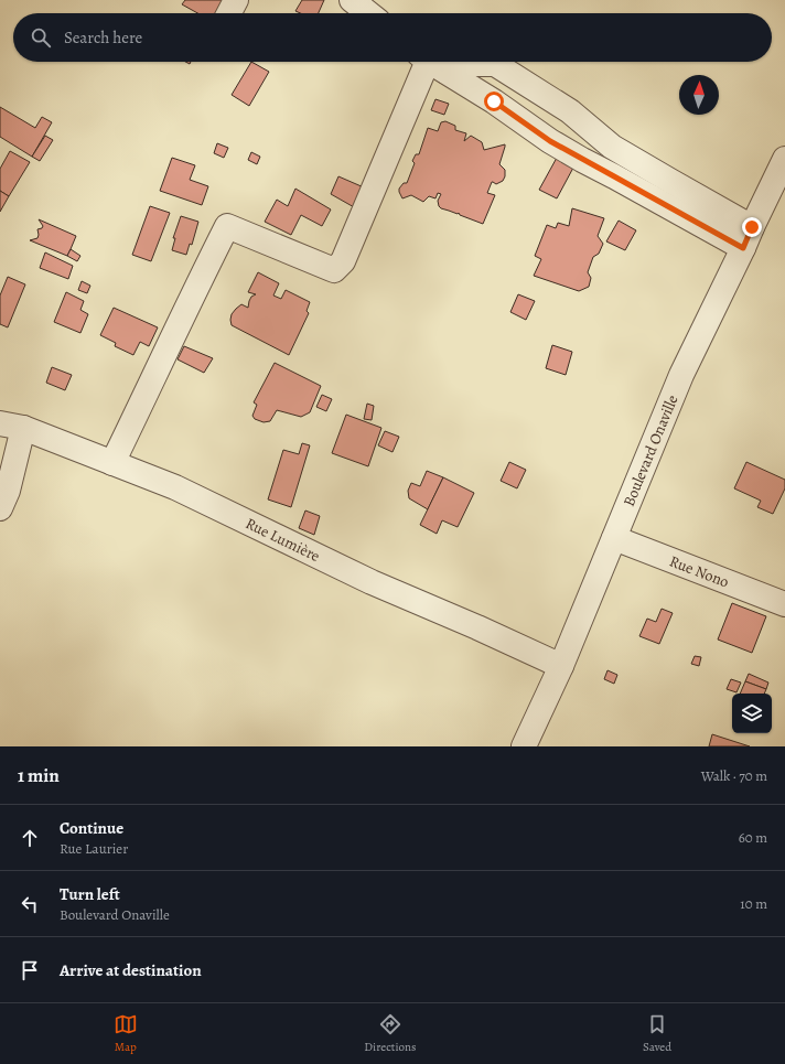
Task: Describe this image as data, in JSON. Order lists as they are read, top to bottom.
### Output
{
  "streets": {
    "street": ["Boulevard Onaville", "Rue Lumière", "Rue Nono"]
  },
  "crossings": [
    ["Boulevard Onaville", "Rue Lumière"],
    ["Boulevard Onaville", "Rue Nono"]
  ],
  "north": "top",
  "page": {
    "search": "Search here",
    "heading": ["1 min", "Walk · 70 m"],
    "list": [
      ["Continue", "Rue Laurier", "60 m"],
      ["Turn left", "Boulevard Onaville", "10 m"],
      "Arrive at destination"
    ],
    "nav": ["Map", "Directions", "Saved"]
  }
}
